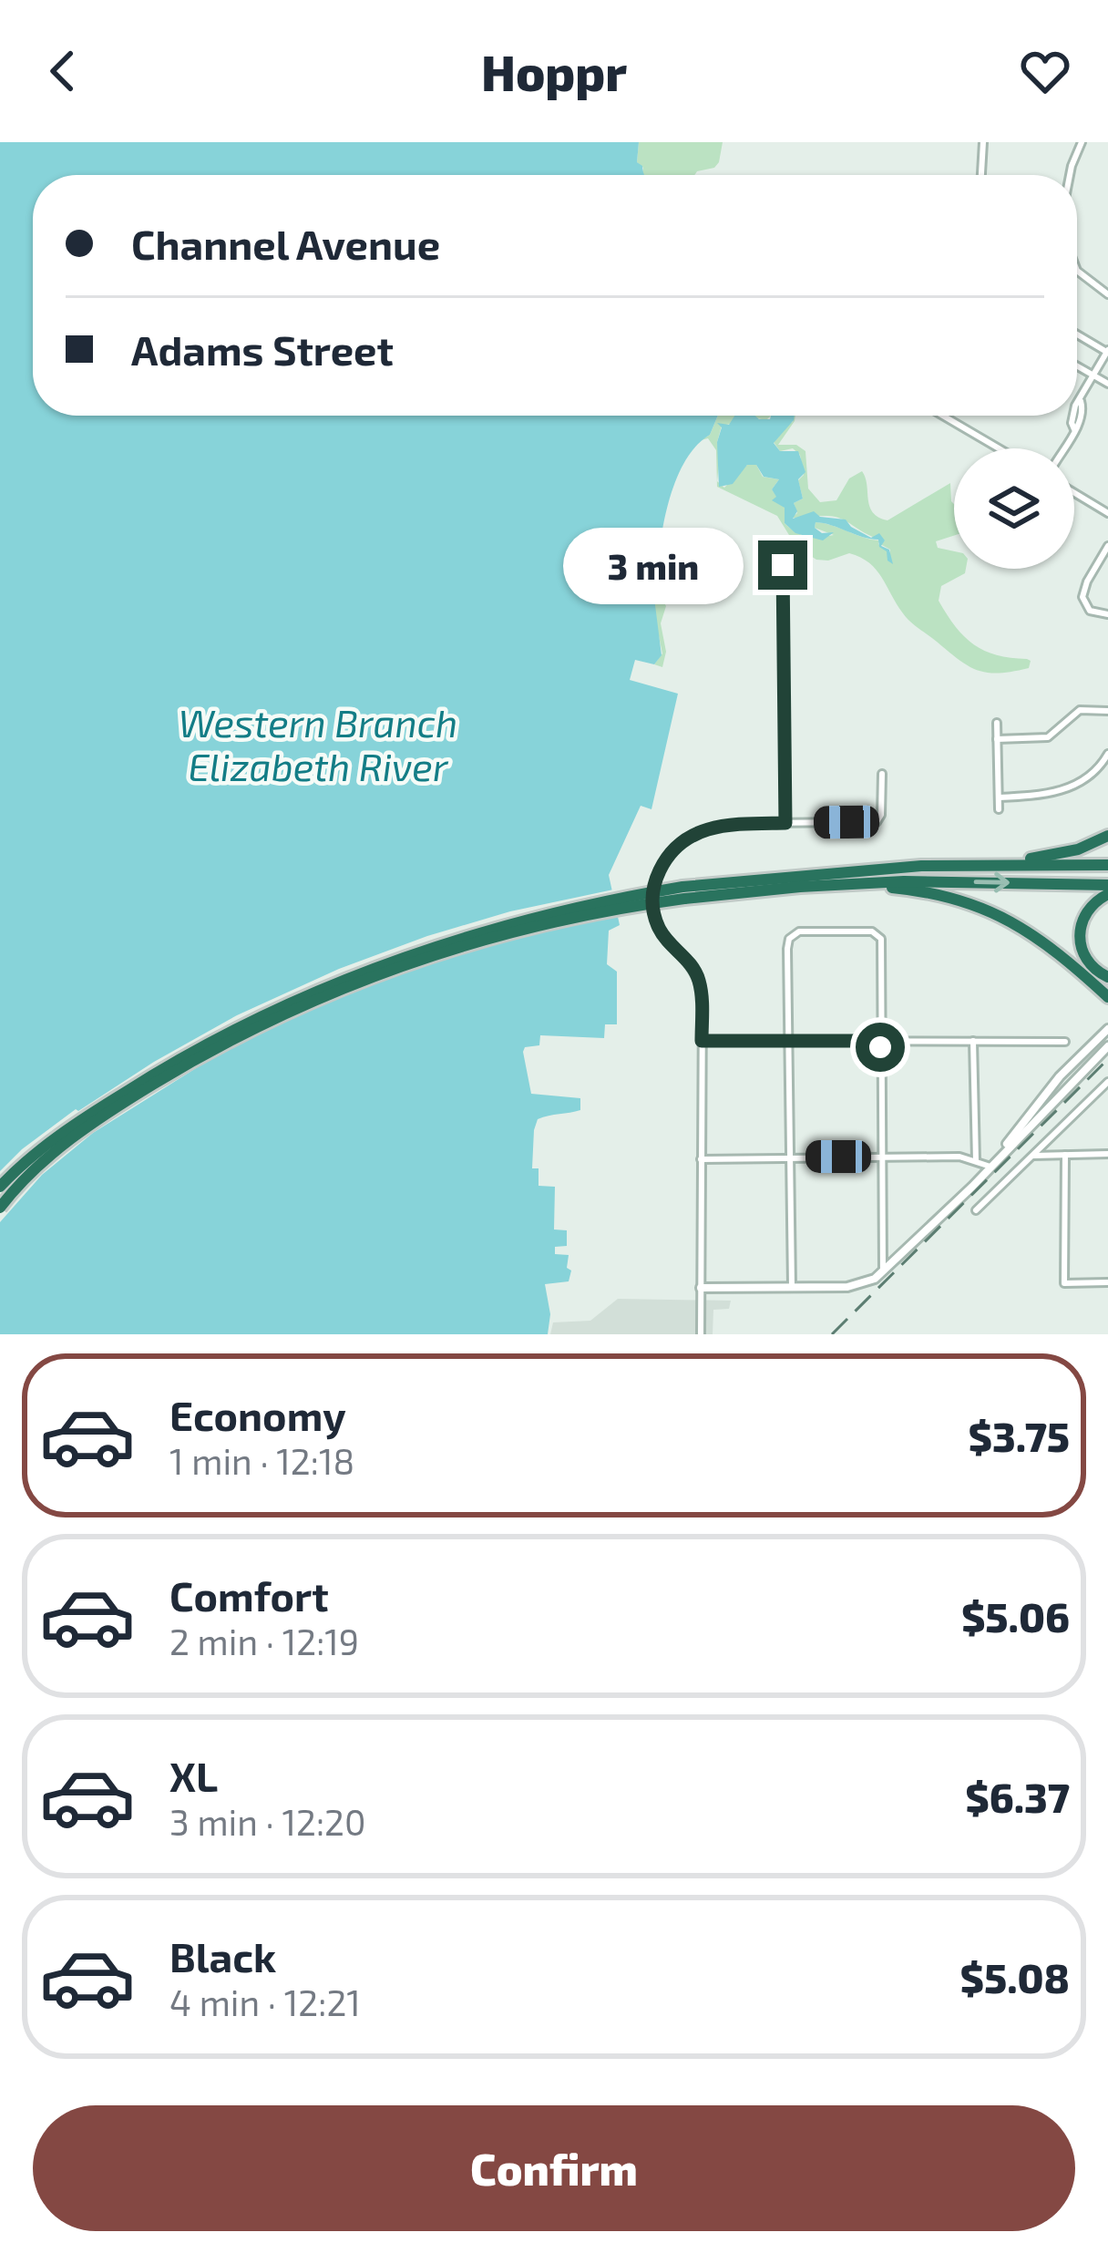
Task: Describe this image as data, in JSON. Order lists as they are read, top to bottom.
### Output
{
  "water": ["Western Branch Elizabeth River"],
  "page": {
    "header": "Hoppr",
    "banner": ["Channel Avenue", "Adams Street"],
    "bubble": "3 min",
    "list": [
      {
        "name": "Economy",
        "note": "1 min · 12:18",
        "value": "$3.75"
      },
      {
        "name": "Comfort",
        "note": "2 min · 12:19",
        "value": "$5.06"
      },
      {
        "name": "XL",
        "note": "3 min · 12:20",
        "value": "$6.37"
      },
      {
        "name": "Black",
        "note": "4 min · 12:21",
        "value": "$5.08"
      }
    ],
    "buttons": "Confirm"
  }
}
